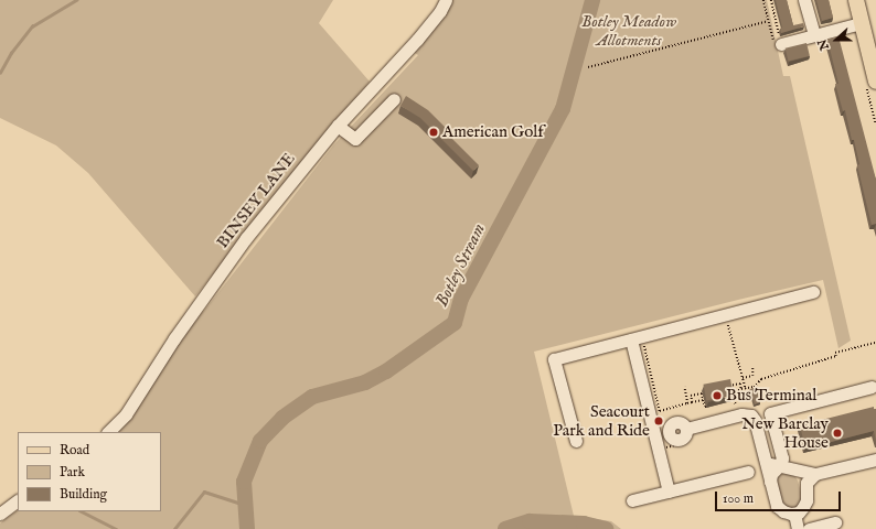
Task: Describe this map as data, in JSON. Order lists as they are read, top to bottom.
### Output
{
  "streets": {
    "street": ["BINSEY LANE"]
  },
  "water": ["Botley Stream"],
  "parks": ["Botley Meadow Allotments"],
  "places": [
    "American Golf",
    "Bus Terminal",
    "Seacourt Park and Ride",
    "New Barclay House"
  ],
  "legend": ["Road", "Park", "Building"],
  "scale_bar": "100 m",
  "north": "left"
}
